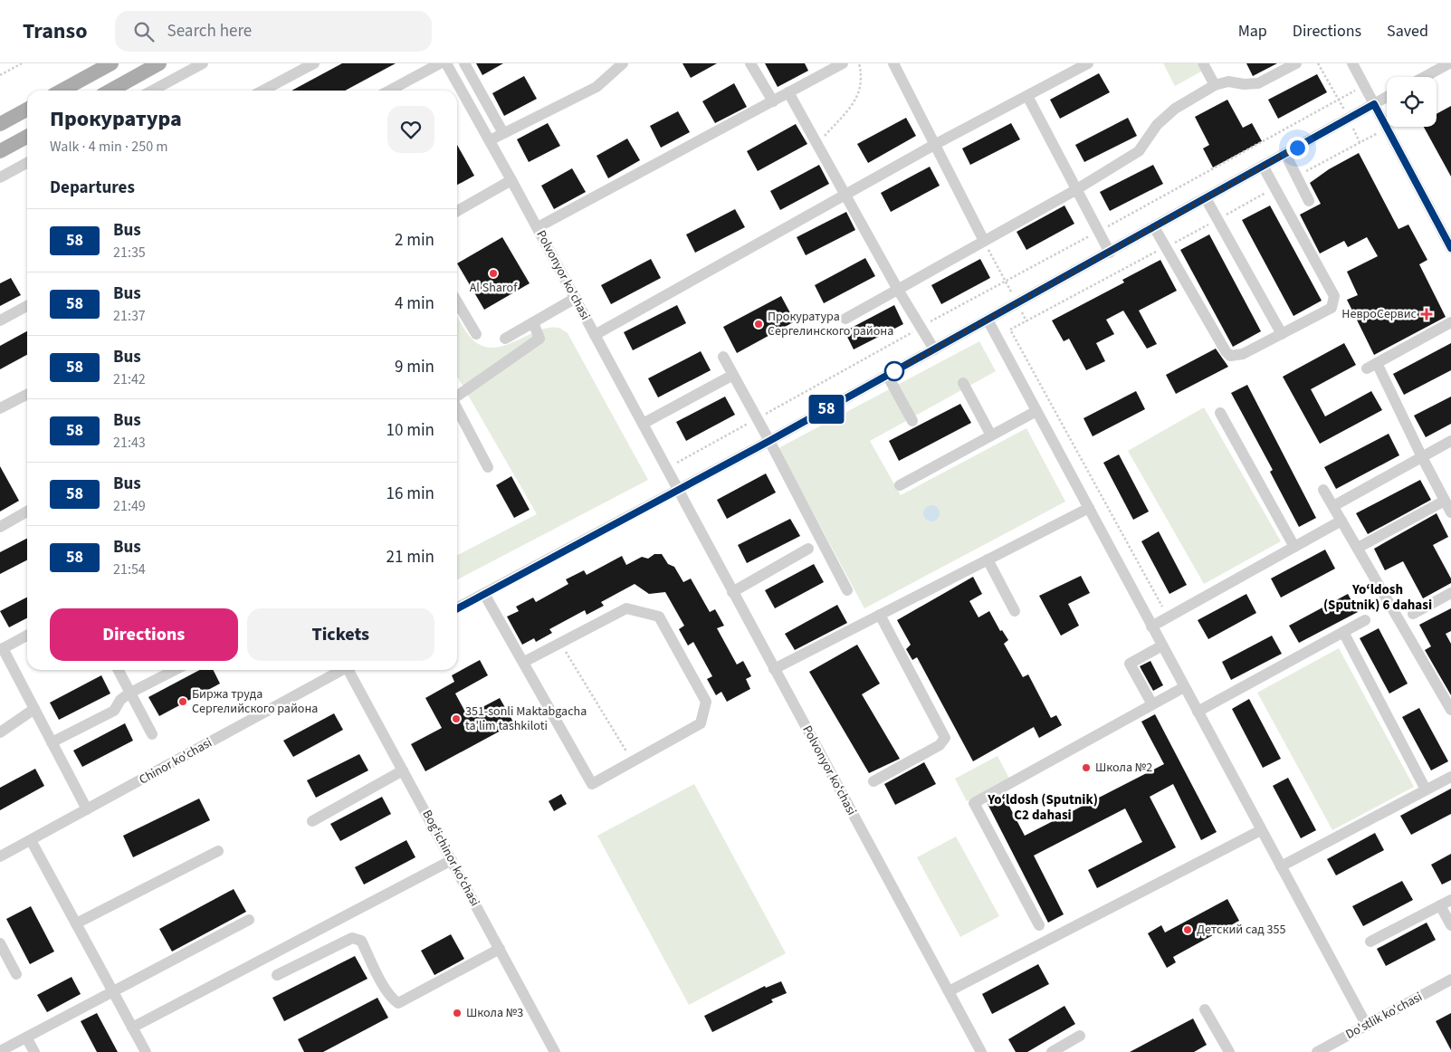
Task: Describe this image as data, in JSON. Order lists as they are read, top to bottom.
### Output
{
  "streets": {
    "street": [
      "Polvonyor ko'chasi",
      "Chinor ko'chasi",
      "Polvonyor koʻchasi",
      "Bogʻichinor koʻchasi",
      "Do'stlik ko'chasi"
    ]
  },
  "crossings": [
    ["Polvonyor ko'chasi", "Polvonyor koʻchasi"]
  ],
  "districts": ["Yo‘ldosh (Sputnik) 6 dahasi", "Yo‘ldosh (Sputnik) C2 dahasi"],
  "places": {
    "other": [
      "Al Sharof",
      "Прокуратура Сергелинского района",
      "Биржа труда Сергелийского района",
      "351-sonli Maktabgacha ta'lim tashkiloti",
      "Школа №2",
      "Детский сад 355",
      "Школа №3"
    ],
    "health": ["НевроСервис"]
  },
  "lines": ["bus line 58"],
  "page": {
    "header": "Transo",
    "search": "Search here",
    "nav": ["Map", "Directions", "Saved"],
    "on_map": "58",
    "heading": [
      ["Прокуратура", "Walk · 4 min · 250 m"],
      "Departures"
    ],
    "list": [
      {
        "mark": "58",
        "name": "Bus",
        "note": "21:35",
        "value": "2 min"
      },
      {
        "mark": "58",
        "name": "Bus",
        "note": "21:37",
        "value": "4 min"
      },
      {
        "mark": "58",
        "name": "Bus",
        "note": "21:42",
        "value": "9 min"
      },
      {
        "mark": "58",
        "name": "Bus",
        "note": "21:43",
        "value": "10 min"
      },
      {
        "mark": "58",
        "name": "Bus",
        "note": "21:49",
        "value": "16 min"
      },
      {
        "mark": "58",
        "name": "Bus",
        "note": "21:54",
        "value": "21 min"
      }
    ],
    "buttons": ["Directions", "Tickets"]
  }
}
